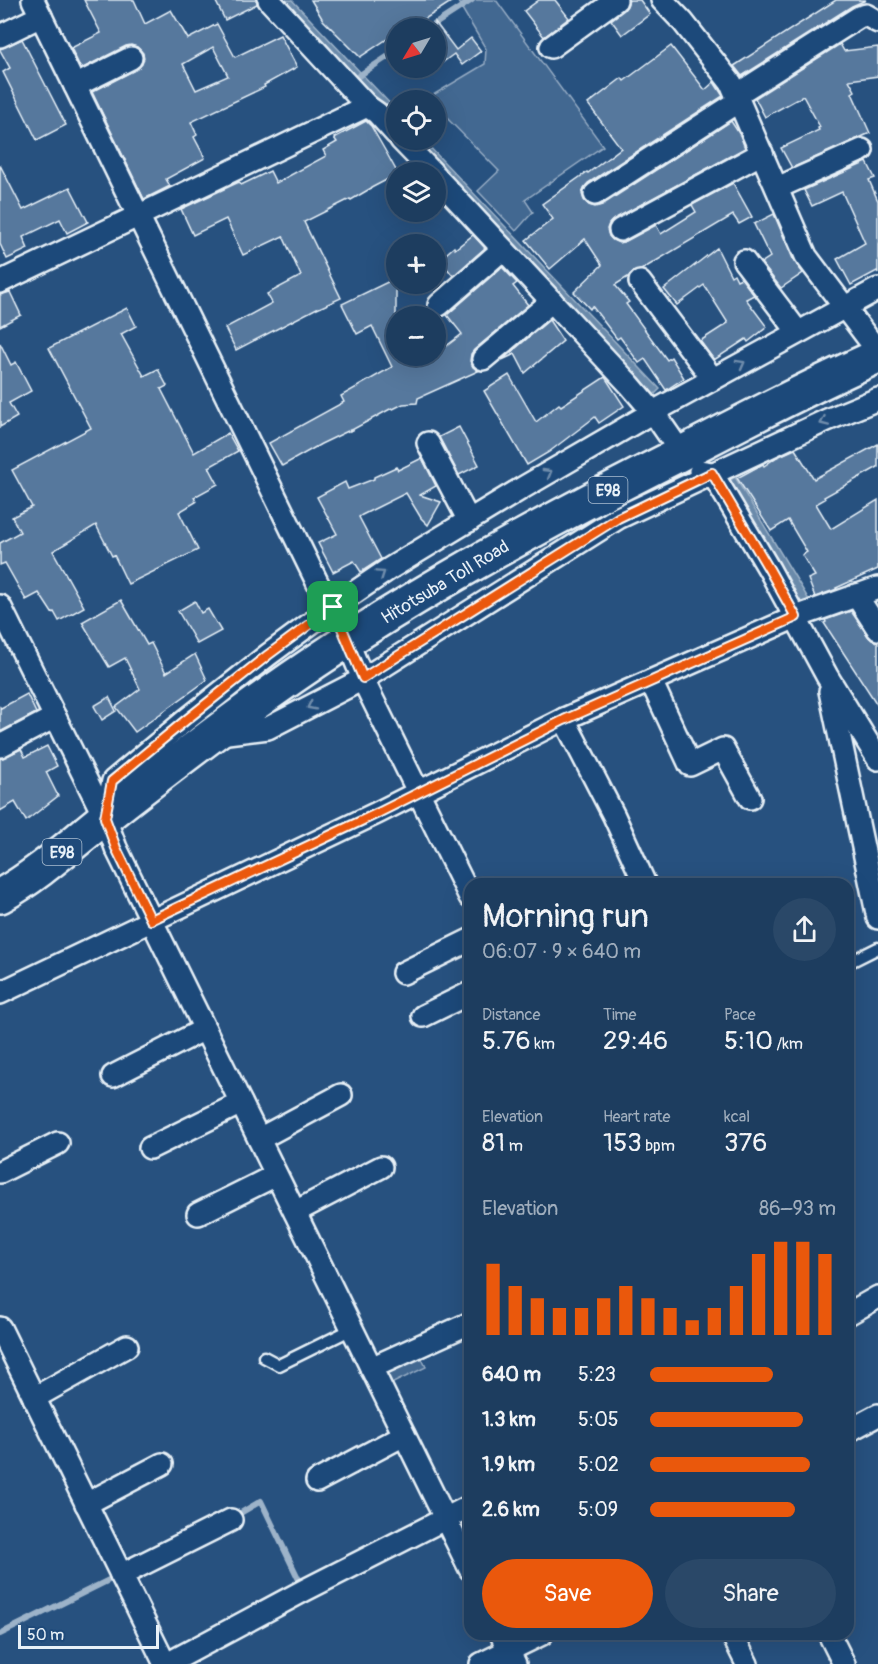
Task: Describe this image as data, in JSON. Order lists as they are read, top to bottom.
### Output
{
  "streets": {
    "main road": ["E98", "Hitotsuba Toll Road"]
  },
  "scale_bar": "50 m",
  "north": "bottom left",
  "page": {
    "map_buttons": ["+", "−"],
    "heading": ["Morning run", "06:07 · 9 × 640 m"],
    "stats": [
      ["Distance", "5.76 km"],
      ["Time", "29:46"],
      ["Pace", "5:10 /km"],
      ["Elevation", "81 m"],
      ["Heart rate", "153 bpm"],
      ["kcal", "376"]
    ],
    "chart": ["Elevation", "86–93 m"],
    "list": [
      {
        "name": "640 m",
        "note": "5:23"
      },
      {
        "name": "1.3 km",
        "note": "5:05"
      },
      {
        "name": "1.9 km",
        "note": "5:02"
      },
      {
        "name": "2.6 km",
        "note": "5:09"
      }
    ],
    "buttons": ["Save", "Share"],
    "scale": "50 m"
  }
}
